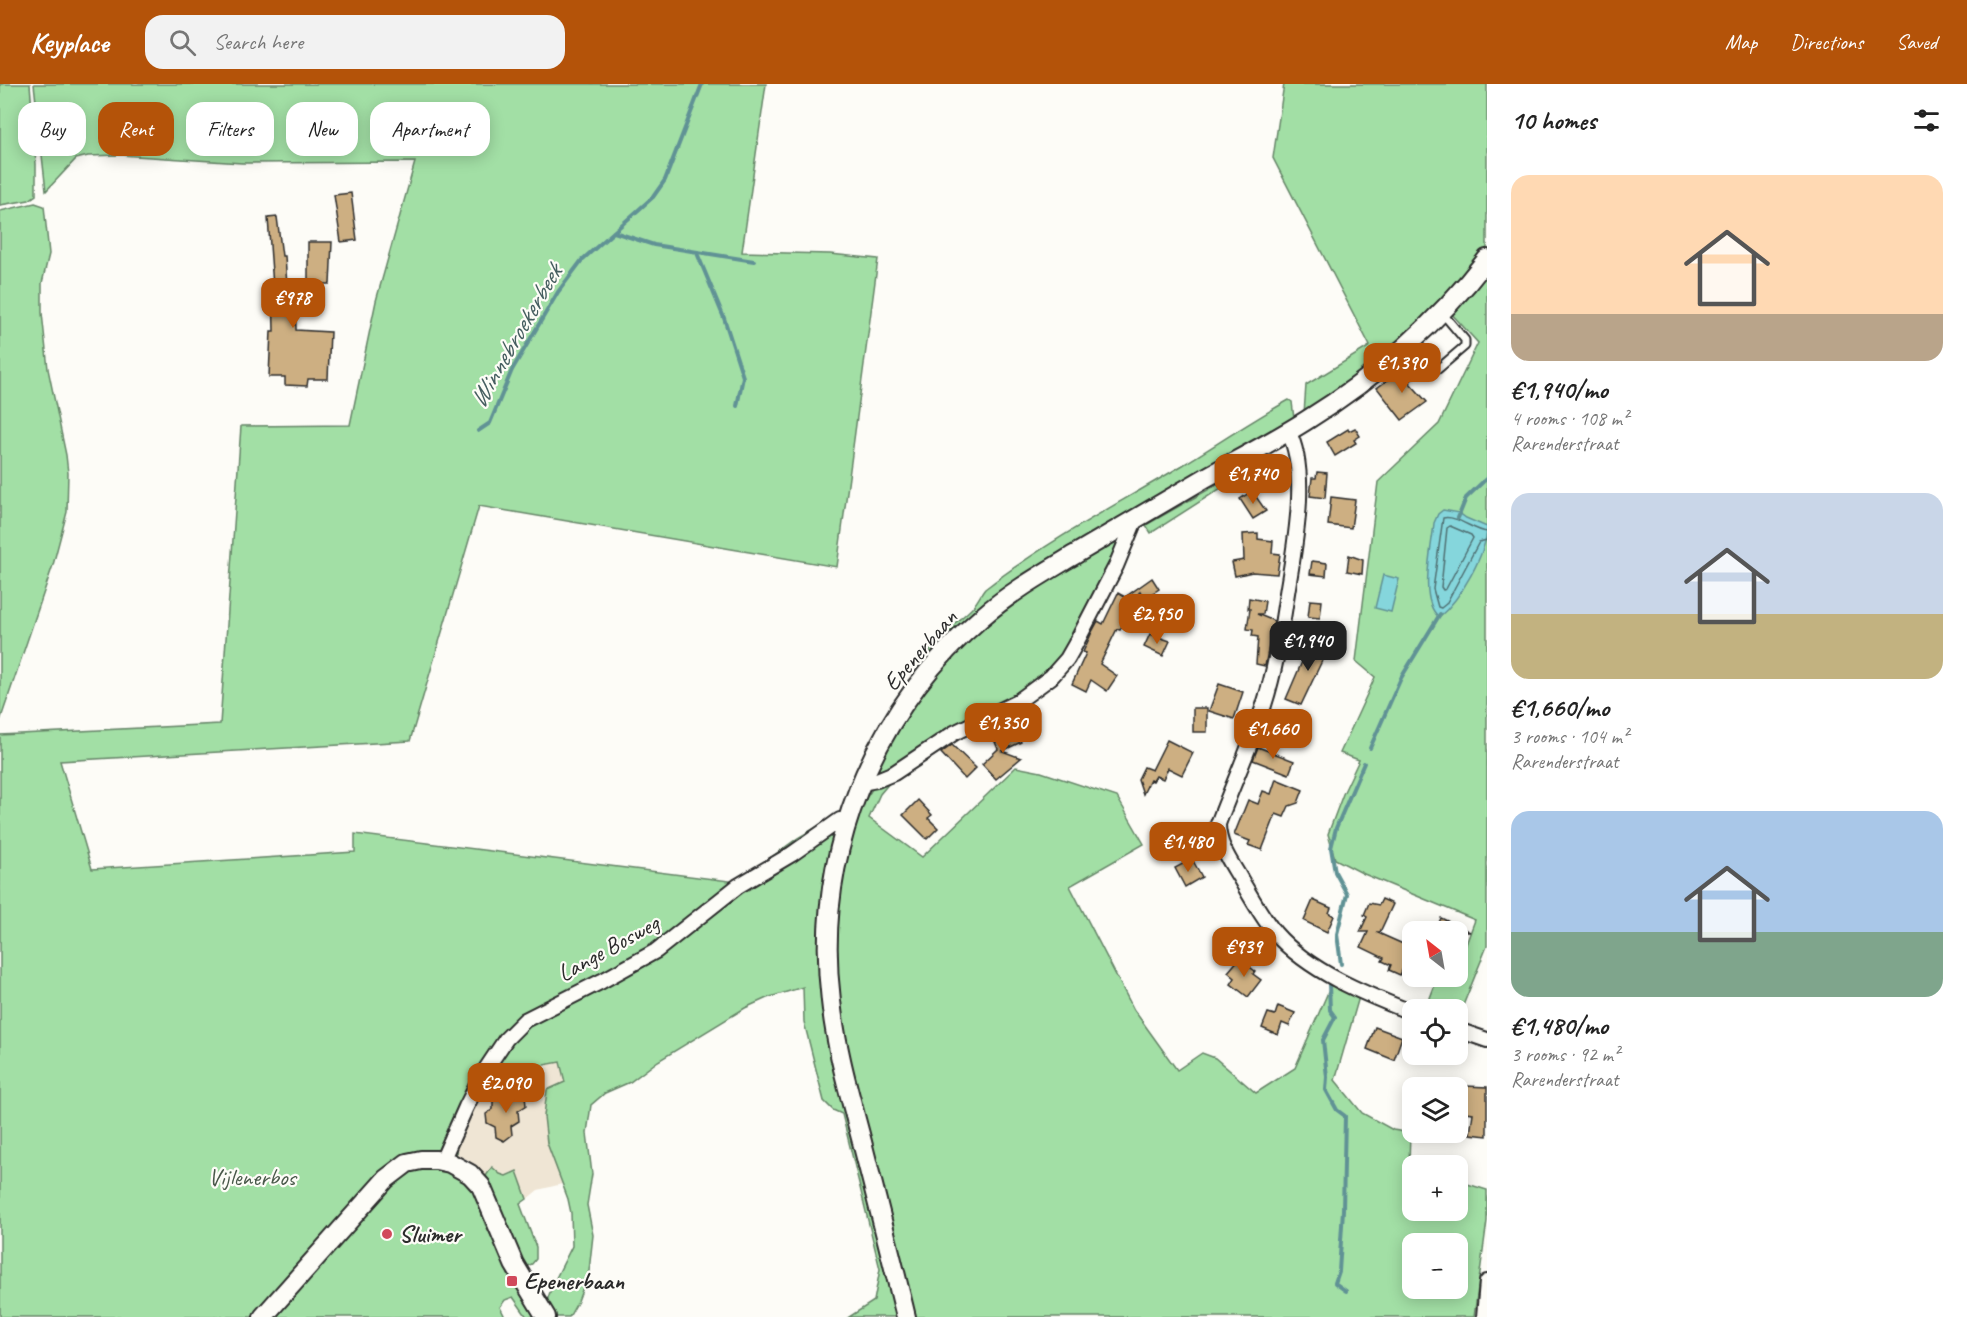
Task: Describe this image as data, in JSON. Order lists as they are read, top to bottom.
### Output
{
  "streets": {
    "street": ["Epenerbaan", "Lange Bosweg"]
  },
  "crossings": [
    ["Epenerbaan", "Lange Bosweg"]
  ],
  "water": ["Winnebroekerbeek"],
  "parks": ["Vijlenerbos"],
  "places": {
    "other": ["Sluimer"],
    "transit": ["Epenerbaan"]
  },
  "north": "top left",
  "page": {
    "header": "Keyplace",
    "search": "Search here",
    "nav": ["Map", "Directions", "Saved"],
    "heading": "10 homes",
    "chip": [
      "Buy",
      "Rent",
      "Filters",
      "New",
      "Apartment"
    ],
    "list": [
      {
        "name": "€1,940/mo",
        "note": "4 rooms · 108 m² · Rarenderstraat"
      },
      {
        "name": "€1,660/mo",
        "note": "3 rooms · 104 m² · Rarenderstraat"
      },
      {
        "name": "€1,480/mo",
        "note": "3 rooms · 92 m² · Rarenderstraat"
      }
    ],
    "price": [
      "€978",
      "€1,390",
      "€1,740",
      "€2,950",
      "€1,940",
      "€1,350",
      "€1,660",
      "€1,480",
      "€939",
      "€2,090"
    ],
    "map_buttons": ["+", "−"]
  }
}
